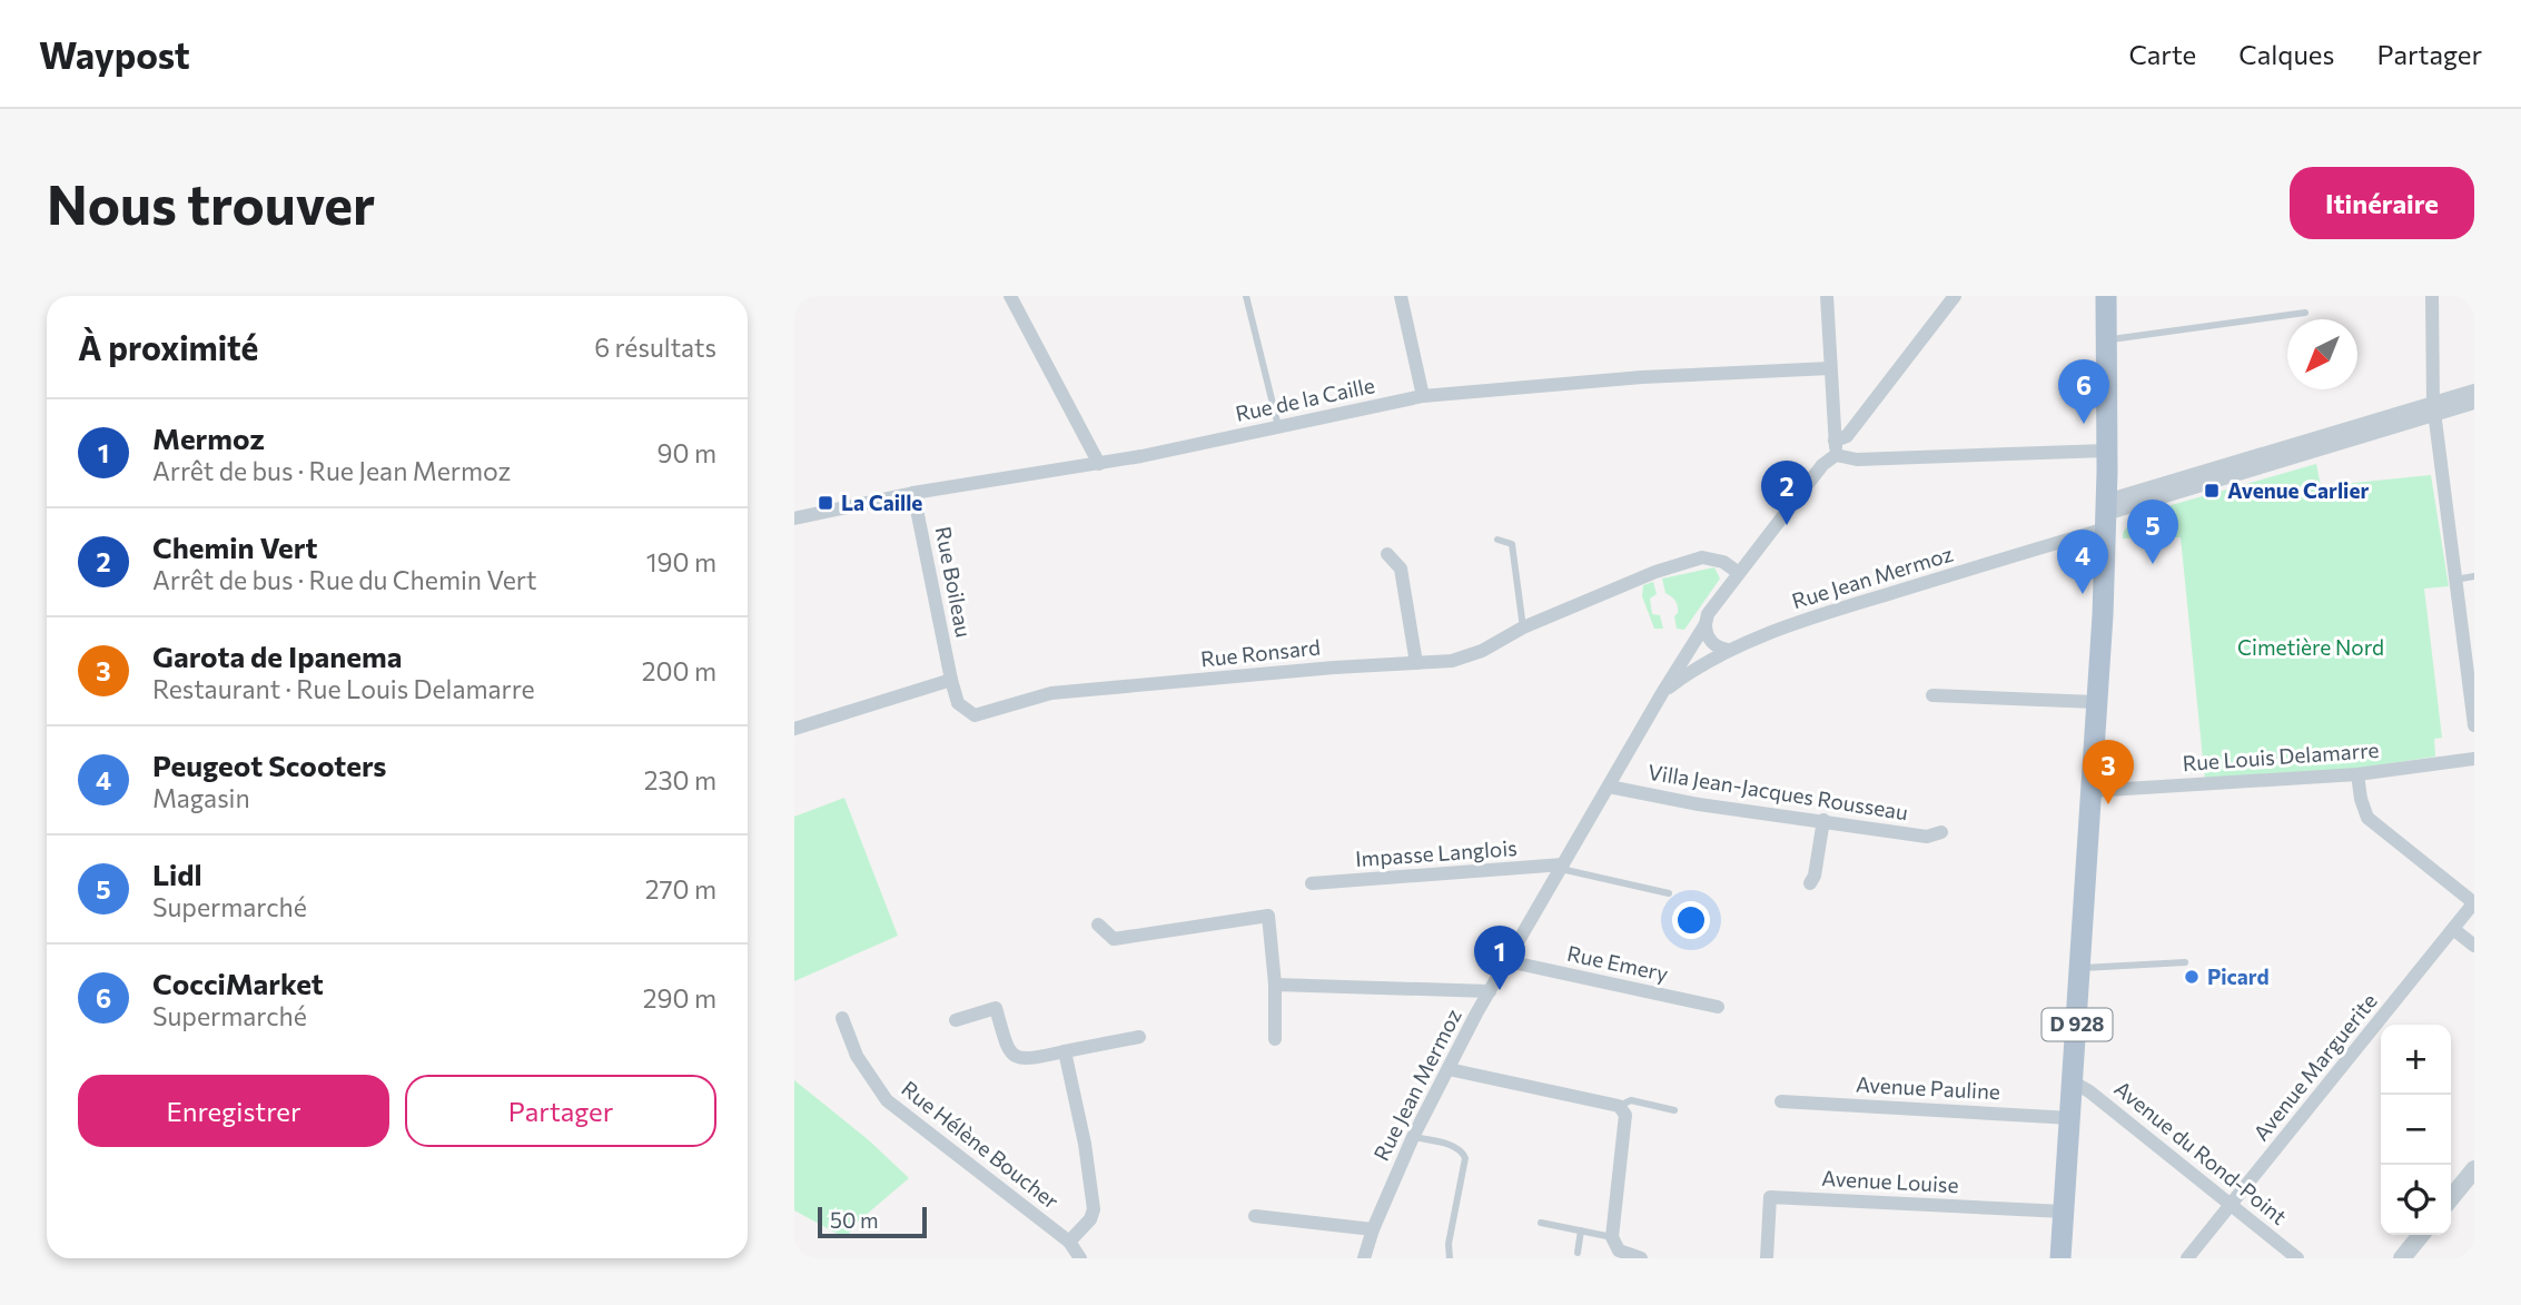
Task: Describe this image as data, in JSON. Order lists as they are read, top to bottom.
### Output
{
  "streets": {
    "main road": ["D 928"],
    "street": [
      "Rue de la Caille",
      "Rue Jean Mermoz",
      "Rue Boileau",
      "Rue Ronsard",
      "Rue Louis Delamarre",
      "Villa Jean-Jacques Rousseau",
      "Impasse Langlois",
      "Rue Emery",
      "Avenue Marguerite",
      "Avenue Pauline",
      "Rue Hélène Boucher",
      "Avenue du Rond-Point",
      "Avenue Louise"
    ]
  },
  "crossings": [
    ["Rue de la Caille", "Rue Boileau"],
    ["Rue Jean Mermoz", "Rue Ronsard"],
    ["Rue Jean Mermoz", "Villa Jean-Jacques Rousseau"],
    ["Rue Jean Mermoz", "Impasse Langlois"],
    ["Rue Jean Mermoz", "Rue Emery"],
    ["Rue Jean Mermoz", "D 928"],
    ["Rue Boileau", "Rue Ronsard"],
    ["Rue Louis Delamarre", "D 928"],
    ["D 928", "Avenue Pauline"],
    ["D 928", "Avenue du Rond-Point"],
    ["D 928", "Avenue Louise"],
    ["Avenue Marguerite", "Avenue du Rond-Point"]
  ],
  "parks": ["Cimetière Nord"],
  "places": {
    "transit": ["Avenue Carlier", "La Caille"],
    "other": ["Picard"]
  },
  "scale_bar": "50 m",
  "north": "bottom left",
  "page": {
    "header": "Waypost",
    "nav": ["Carte", "Calques", "Partager"],
    "buttons": [
      "Itinéraire",
      ["Enregistrer", "Partager"]
    ],
    "title": "Nous trouver",
    "heading": ["À proximité", "6 résultats"],
    "pins": [
      "6",
      "2",
      "5",
      "4",
      "3",
      "1"
    ],
    "list": [
      {
        "mark": "1",
        "name": "Mermoz",
        "note": "Arrêt de bus · Rue Jean Mermoz",
        "value": "90 m"
      },
      {
        "mark": "2",
        "name": "Chemin Vert",
        "note": "Arrêt de bus · Rue du Chemin Vert",
        "value": "190 m"
      },
      {
        "mark": "3",
        "name": "Garota de Ipanema",
        "note": "Restaurant · Rue Louis Delamarre",
        "value": "200 m"
      },
      {
        "mark": "4",
        "name": "Peugeot Scooters",
        "note": "Magasin",
        "value": "230 m"
      },
      {
        "mark": "5",
        "name": "Lidl",
        "note": "Supermarché",
        "value": "270 m"
      },
      {
        "mark": "6",
        "name": "CocciMarket",
        "note": "Supermarché",
        "value": "290 m"
      }
    ],
    "map_buttons": ["+", "−"],
    "scale": "50 m"
  }
}
